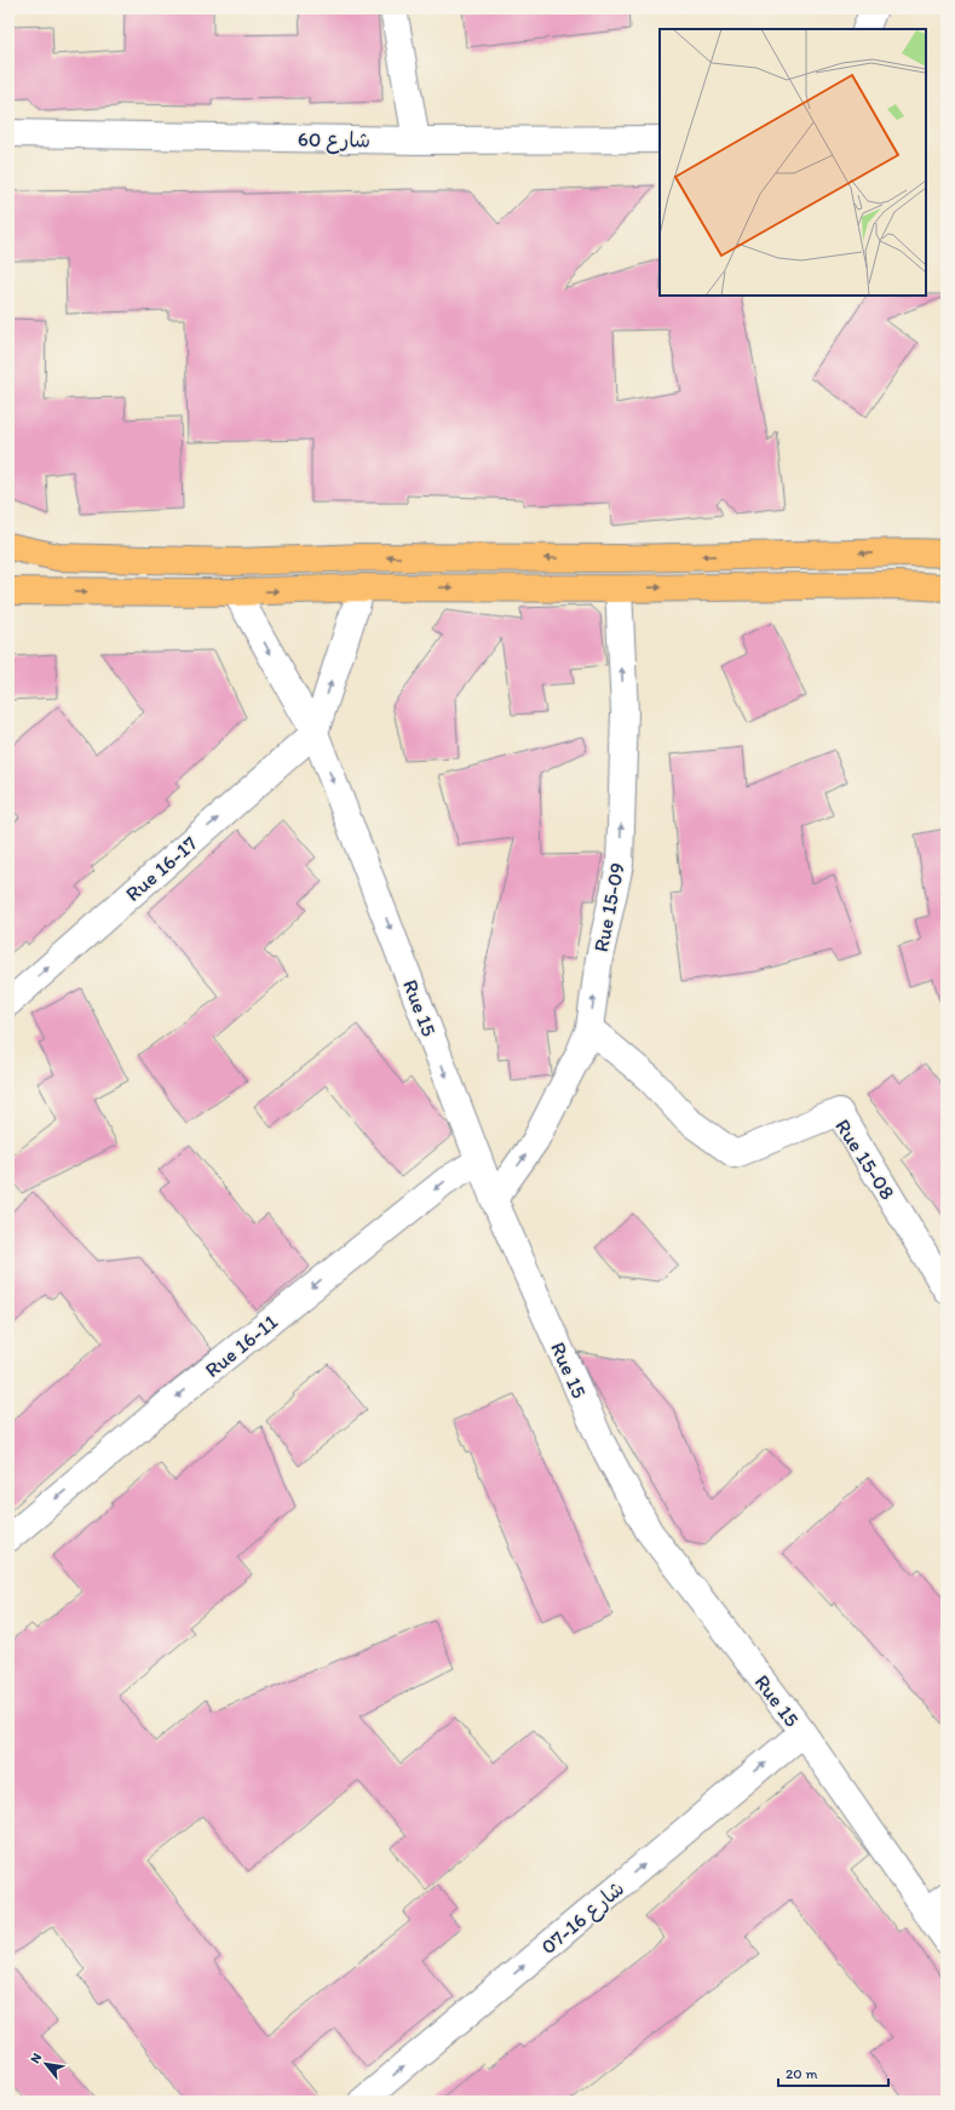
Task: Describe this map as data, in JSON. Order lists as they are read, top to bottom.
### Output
{
  "streets": {
    "street": [
      "شارع 60",
      "Rue 16-17",
      "Rue 15-09",
      "Rue 15",
      "Rue 15-08",
      "Rue 16-11",
      "شارع 16-07"
    ]
  },
  "crossings": [
    ["Rue 16-17", "Rue 15"],
    ["Rue 15-09", "Rue 15"],
    ["Rue 15-09", "Rue 15-08"],
    ["Rue 15", "Rue 16-11"],
    ["Rue 15", "شارع 16-07"]
  ],
  "one_way": [
    "Rue 16-17",
    "Rue 15-09",
    "Rue 15",
    "Rue 16-11",
    "شارع 16-07"
  ],
  "scale_bar": "20 m",
  "north": "top left"
}
